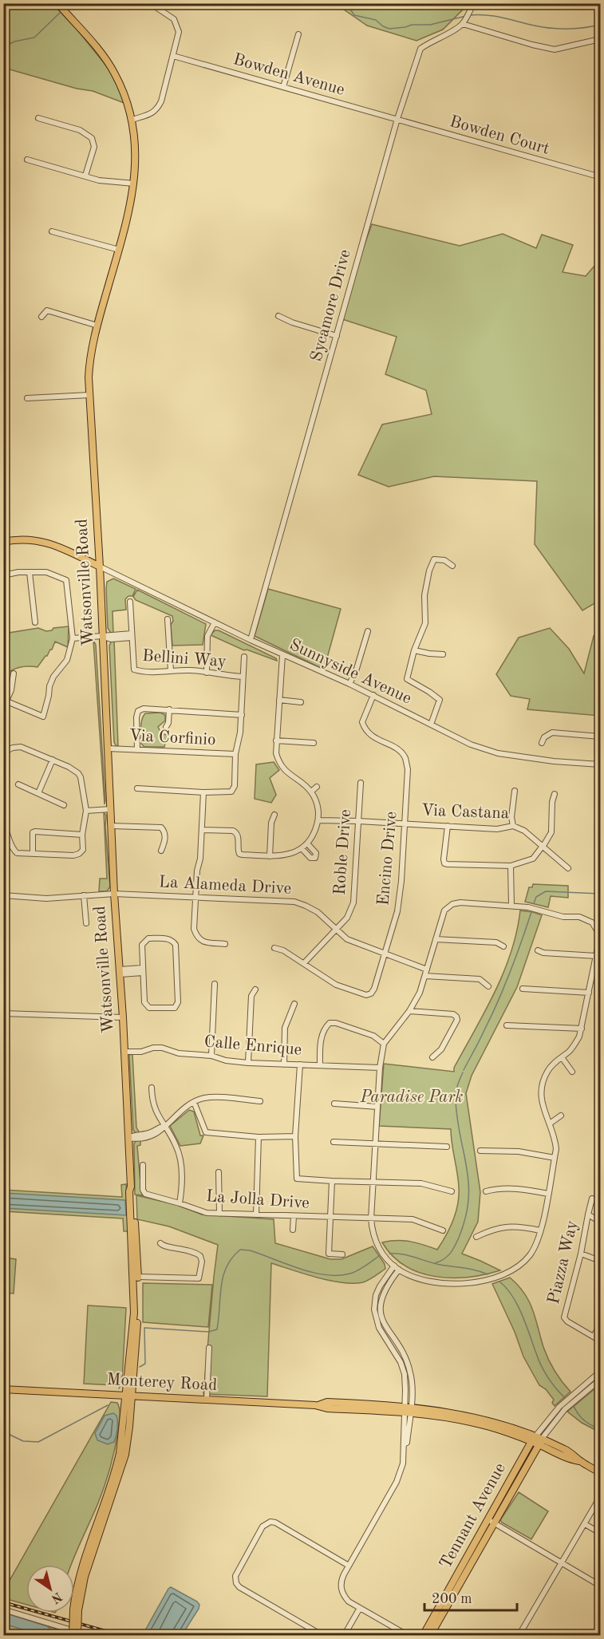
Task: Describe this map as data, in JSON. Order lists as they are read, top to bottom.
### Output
{
  "streets": {
    "main road": ["Watsonville Road", "Monterey Road", "Tennant Avenue"],
    "street": [
      "Bowden Avenue",
      "Bowden Court",
      "Sycamore Drive",
      "Bellini Way",
      "Sunnyside Avenue",
      "Via Corfinio",
      "Via Castana",
      "Roble Drive",
      "Encino Drive",
      "La Alameda Drive",
      "Calle Enrique",
      "La Jolla Drive",
      "Piazza Way"
    ]
  },
  "crossings": [
    ["Bowden Avenue", "Bowden Court"],
    ["Bowden Avenue", "Sycamore Drive"],
    ["Bowden Court", "Sycamore Drive"],
    ["Sycamore Drive", "Sunnyside Avenue"],
    ["Watsonville Road", "Sunnyside Avenue"],
    ["Watsonville Road", "Via Corfinio"],
    ["Watsonville Road", "La Alameda Drive"],
    ["Watsonville Road", "Calle Enrique"],
    ["Watsonville Road", "Monterey Road"],
    ["Sunnyside Avenue", "Encino Drive"],
    ["Via Castana", "Roble Drive"],
    ["Via Castana", "Encino Drive"],
    ["Roble Drive", "Encino Drive"],
    ["Roble Drive", "La Alameda Drive"],
    ["Encino Drive", "La Alameda Drive"],
    ["Monterey Road", "Tennant Avenue"]
  ],
  "parks": ["Paradise Park"],
  "scale_bar": "200 m",
  "north": "bottom right"
}
